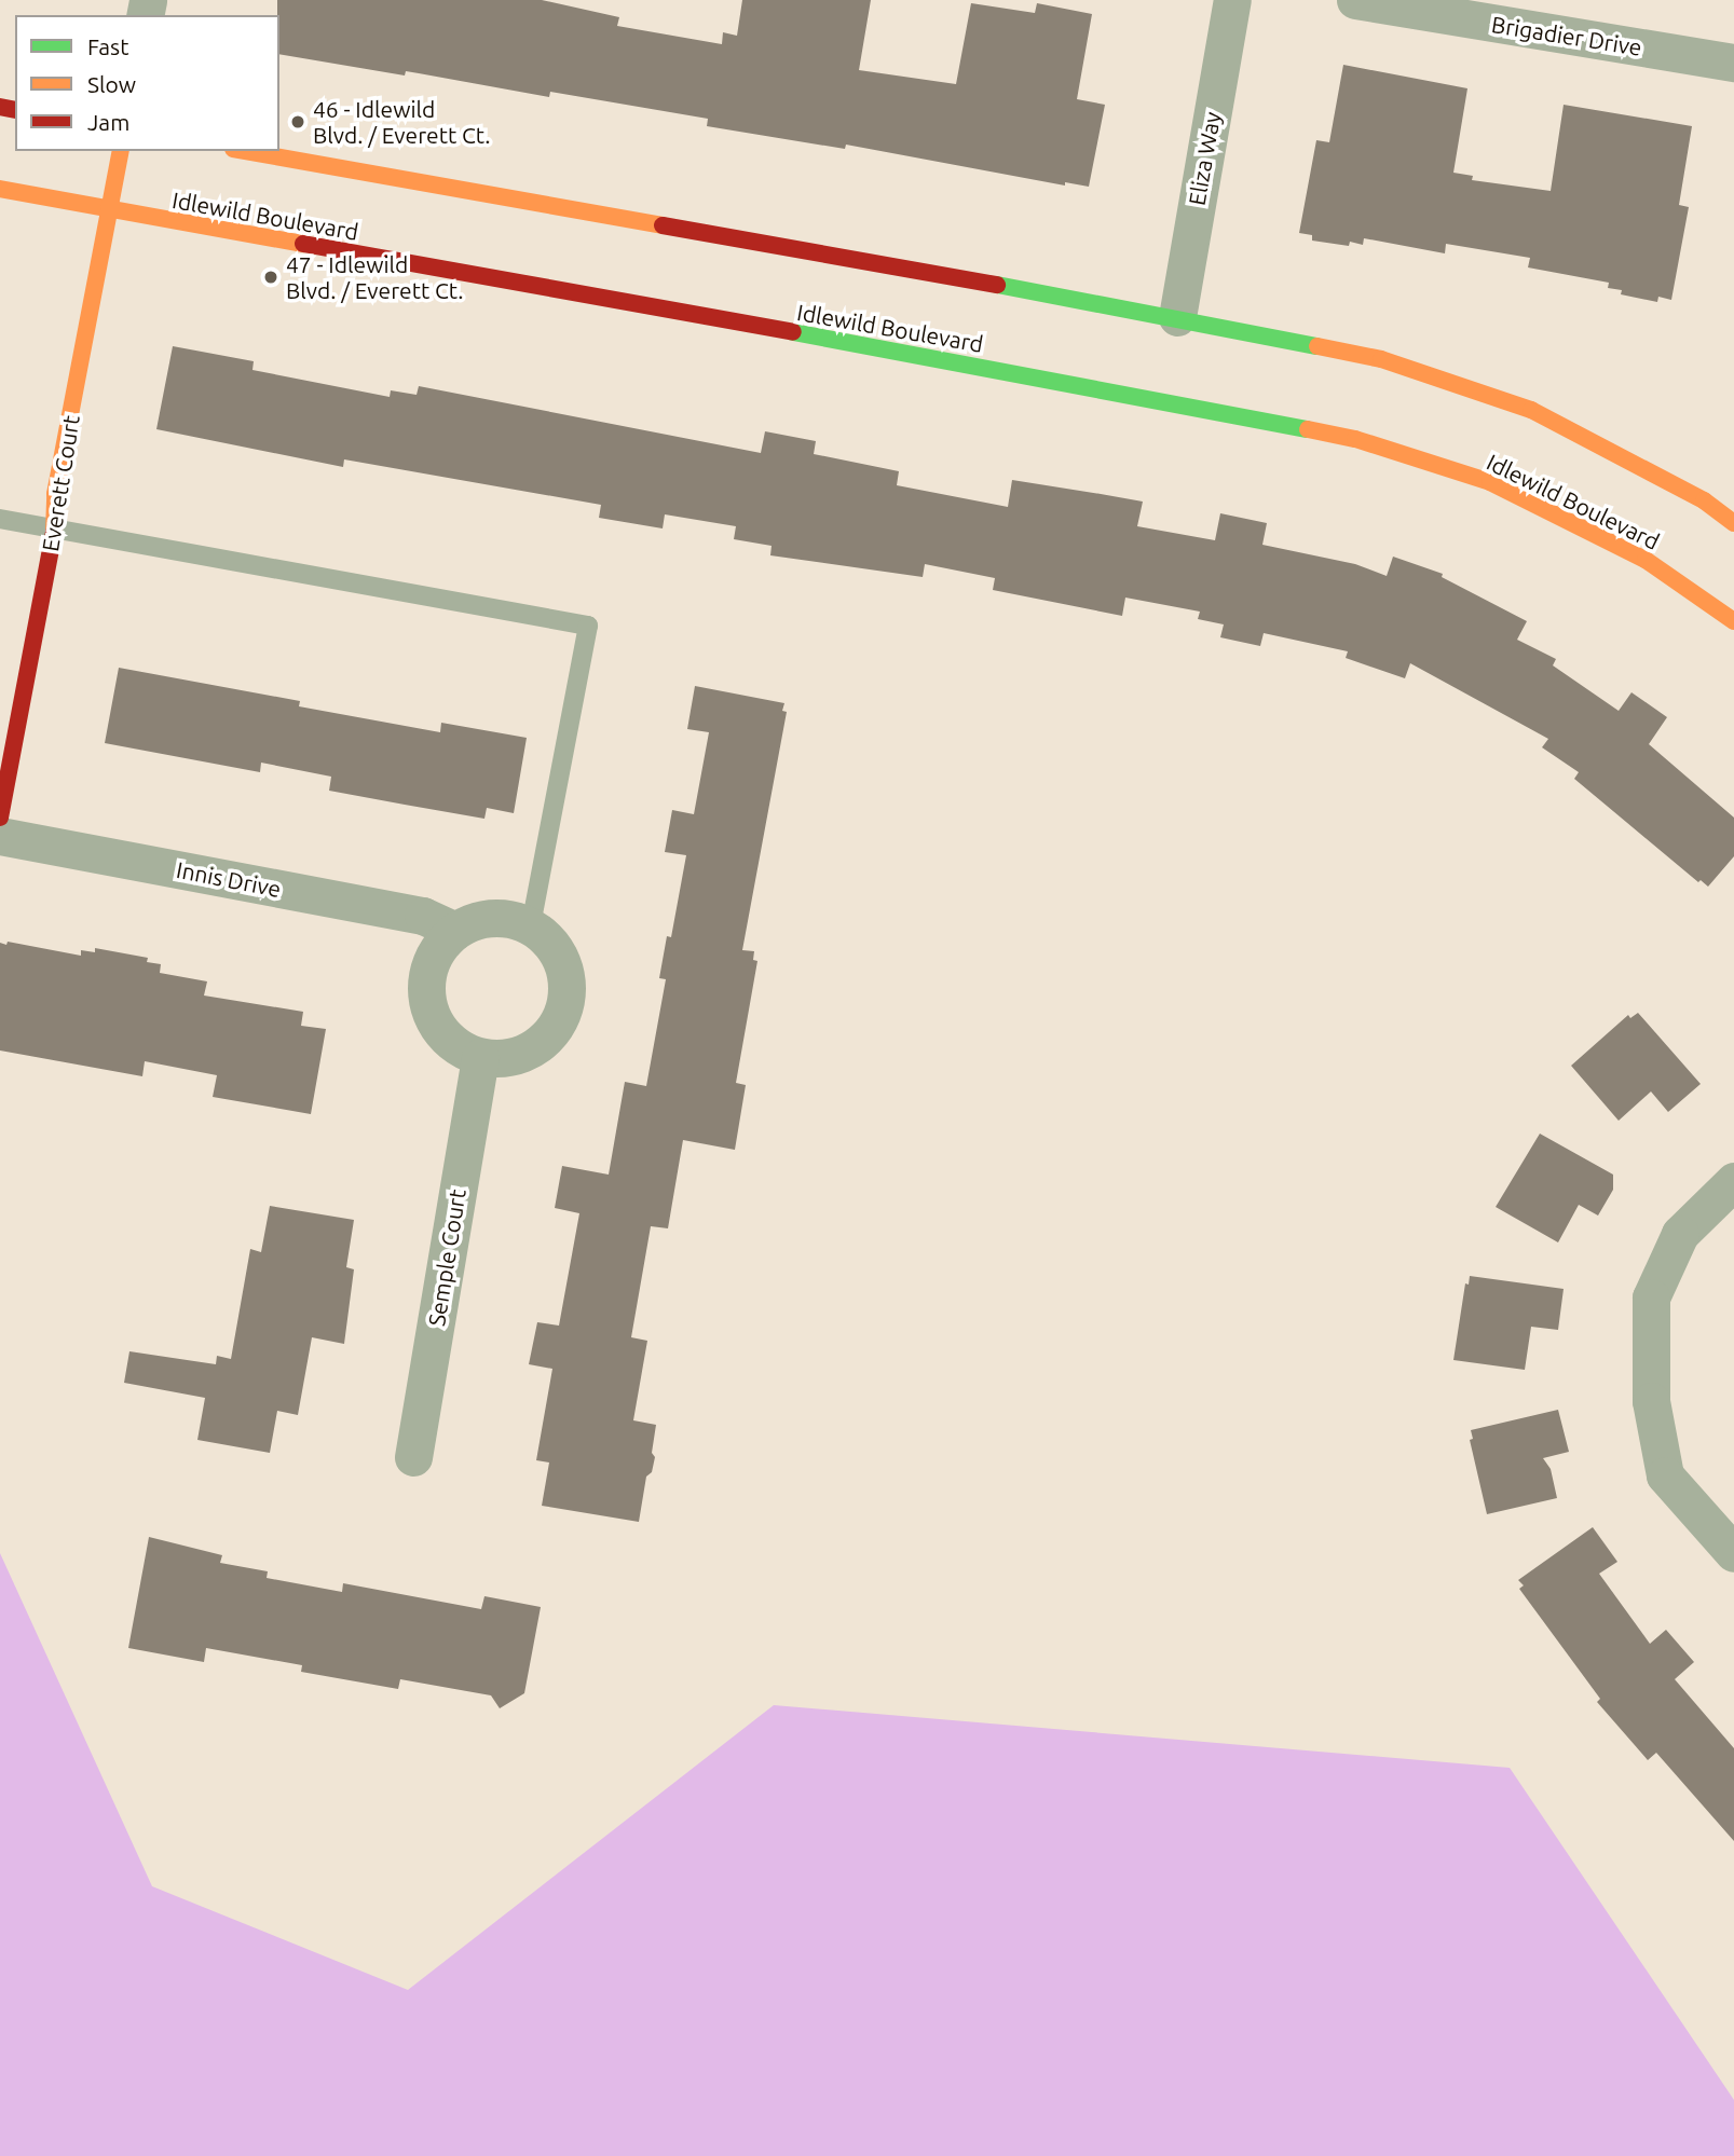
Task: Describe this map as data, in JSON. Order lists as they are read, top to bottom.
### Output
{
  "streets": {
    "street": [
      "Brigadier Drive",
      "Eliza Way",
      "Idlewild Boulevard",
      "Everett Court",
      "Innis Drive",
      "Semple Court"
    ]
  },
  "crossings": [
    ["Idlewild Boulevard", "Everett Court"],
    ["Innis Drive", "Semple Court"]
  ],
  "places": ["46 - Idlewild Blvd. / Everett Ct.", "47 - Idlewild Blvd. / Everett Ct."],
  "legend": ["Fast", "Slow", "Jam"]
}
